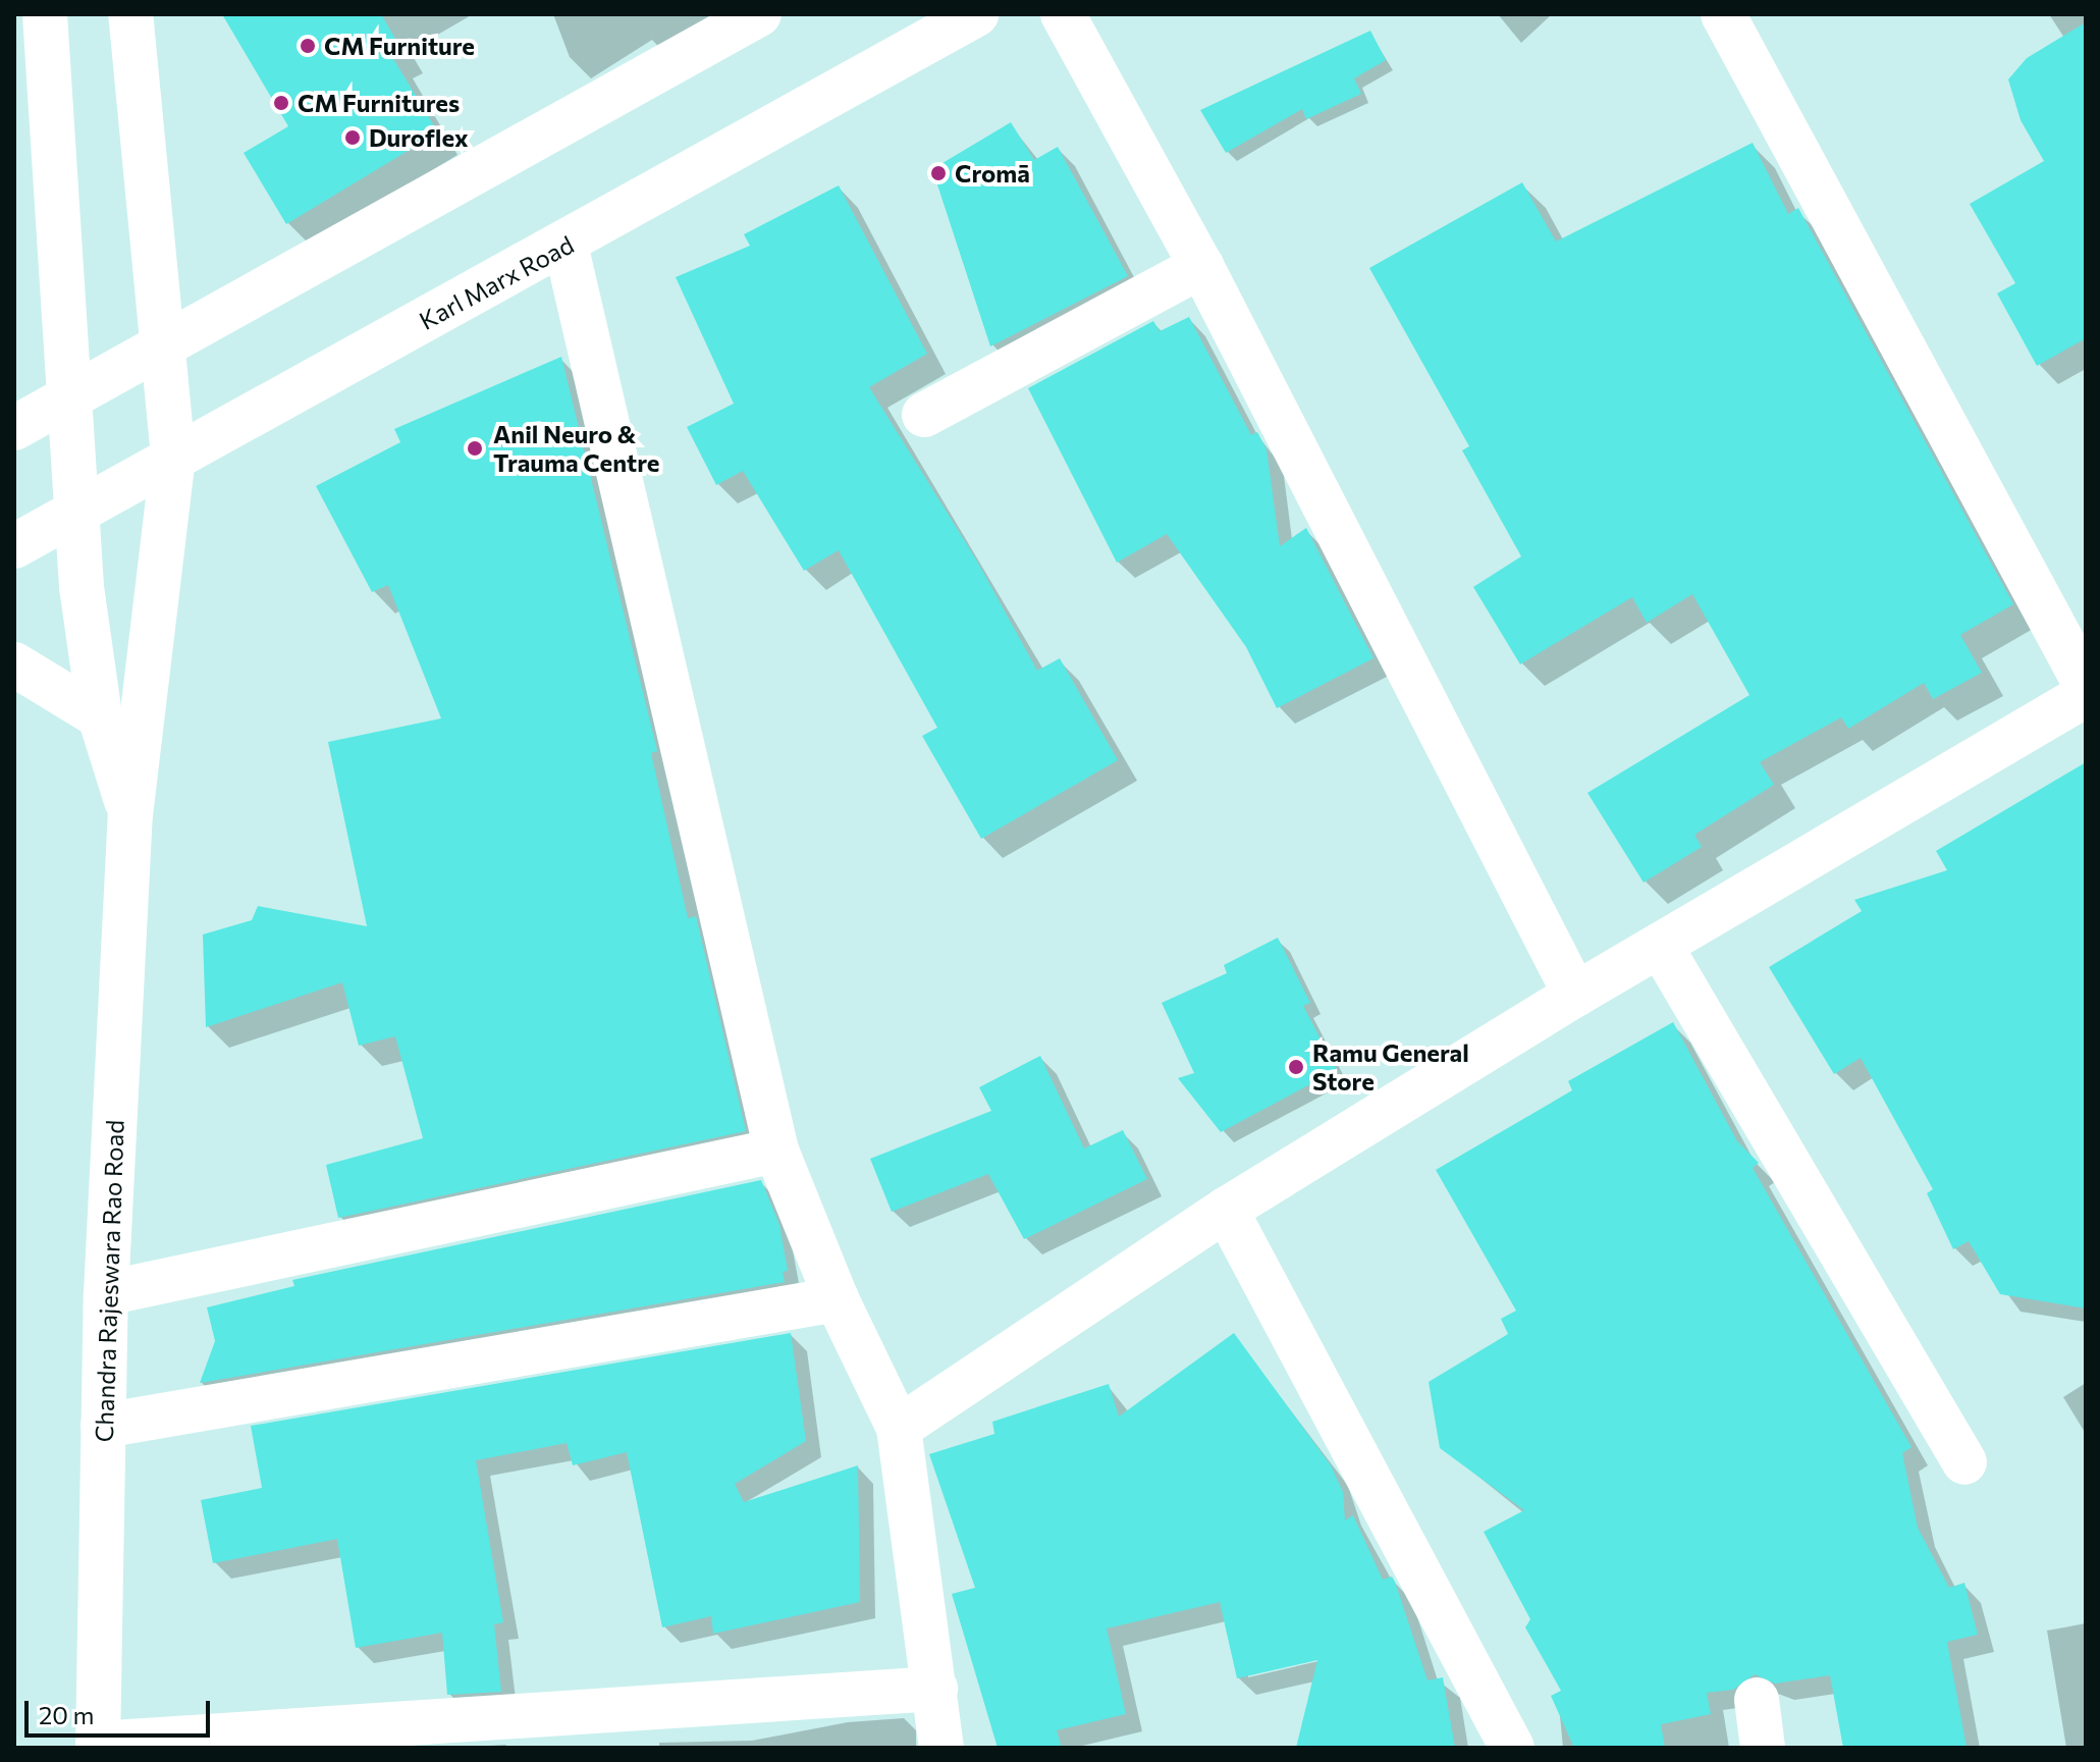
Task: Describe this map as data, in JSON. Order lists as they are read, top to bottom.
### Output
{
  "streets": {
    "street": ["Karl Marx Road", "Chandra Rajeswara Rao Road"]
  },
  "crossings": [
    ["Karl Marx Road", "Chandra Rajeswara Rao Road"]
  ],
  "places": [
    "CM Furniture",
    "CM Furnitures",
    "Duroflex",
    "Cromā",
    "Anil Neuro & Trauma Centre",
    "Ramu General Store"
  ],
  "scale_bar": "20 m"
}
